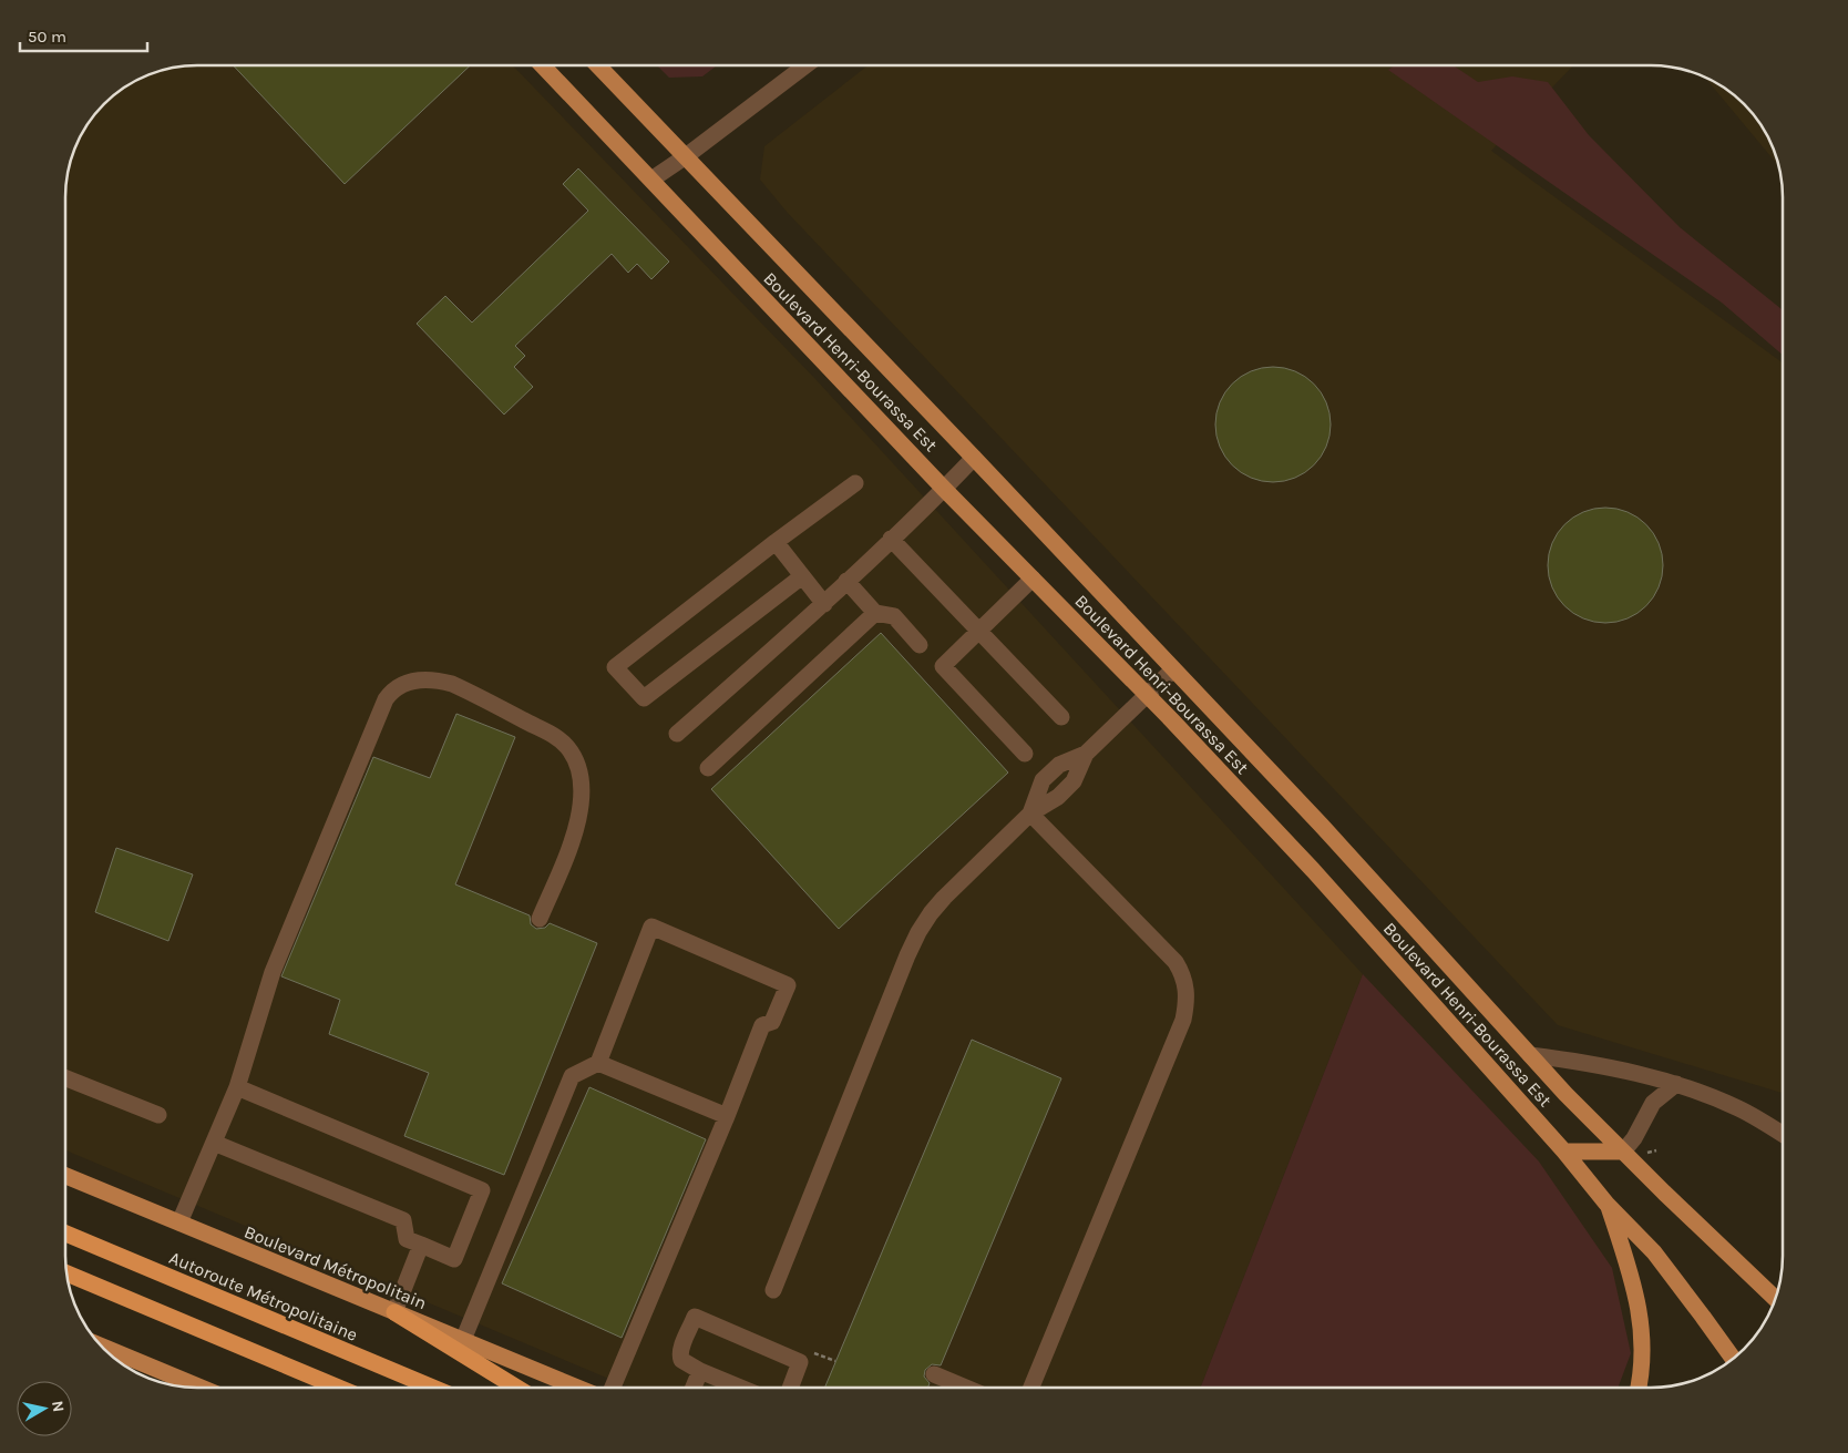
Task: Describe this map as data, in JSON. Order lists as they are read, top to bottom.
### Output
{
  "streets": {
    "highway": ["Autoroute Métropolitaine"],
    "main road": ["Boulevard Henri-Bourassa Est", "Boulevard Métropolitain"]
  },
  "scale_bar": "50 m",
  "north": "right"
}
